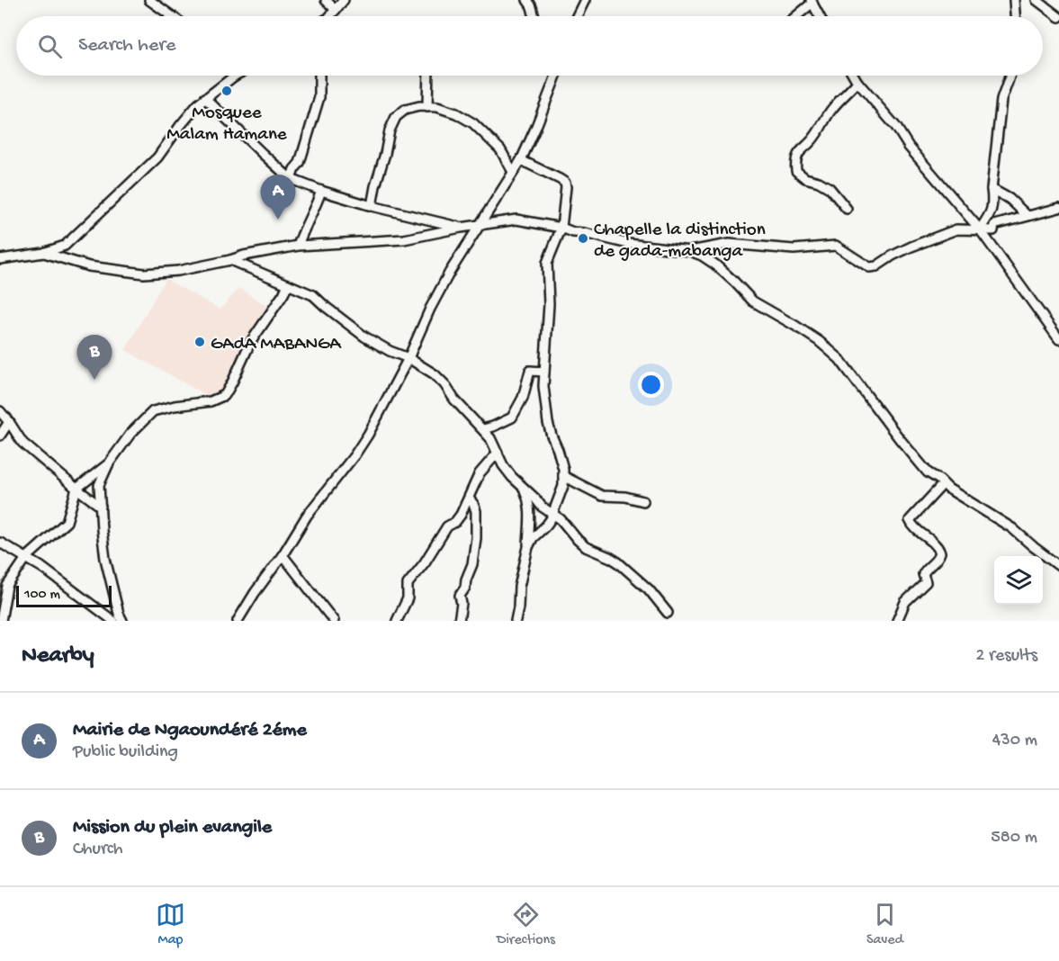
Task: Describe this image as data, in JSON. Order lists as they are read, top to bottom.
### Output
{
  "places": ["Mosquee Malam Hamane", "Chapelle la distinction de gada-mabanga", "GAdA MABANGA"],
  "scale_bar": "100 m",
  "page": {
    "search": "Search here",
    "pins": ["A", "B"],
    "scale": "100 m",
    "heading": ["Nearby", "2 results"],
    "list": [
      {
        "mark": "A",
        "name": "Mairie de Ngaoundéré 2éme",
        "note": "Public building",
        "value": "430 m"
      },
      {
        "mark": "B",
        "name": "Mission du plein evangile",
        "note": "Church",
        "value": "580 m"
      }
    ],
    "nav": ["Map", "Directions", "Saved"]
  }
}
